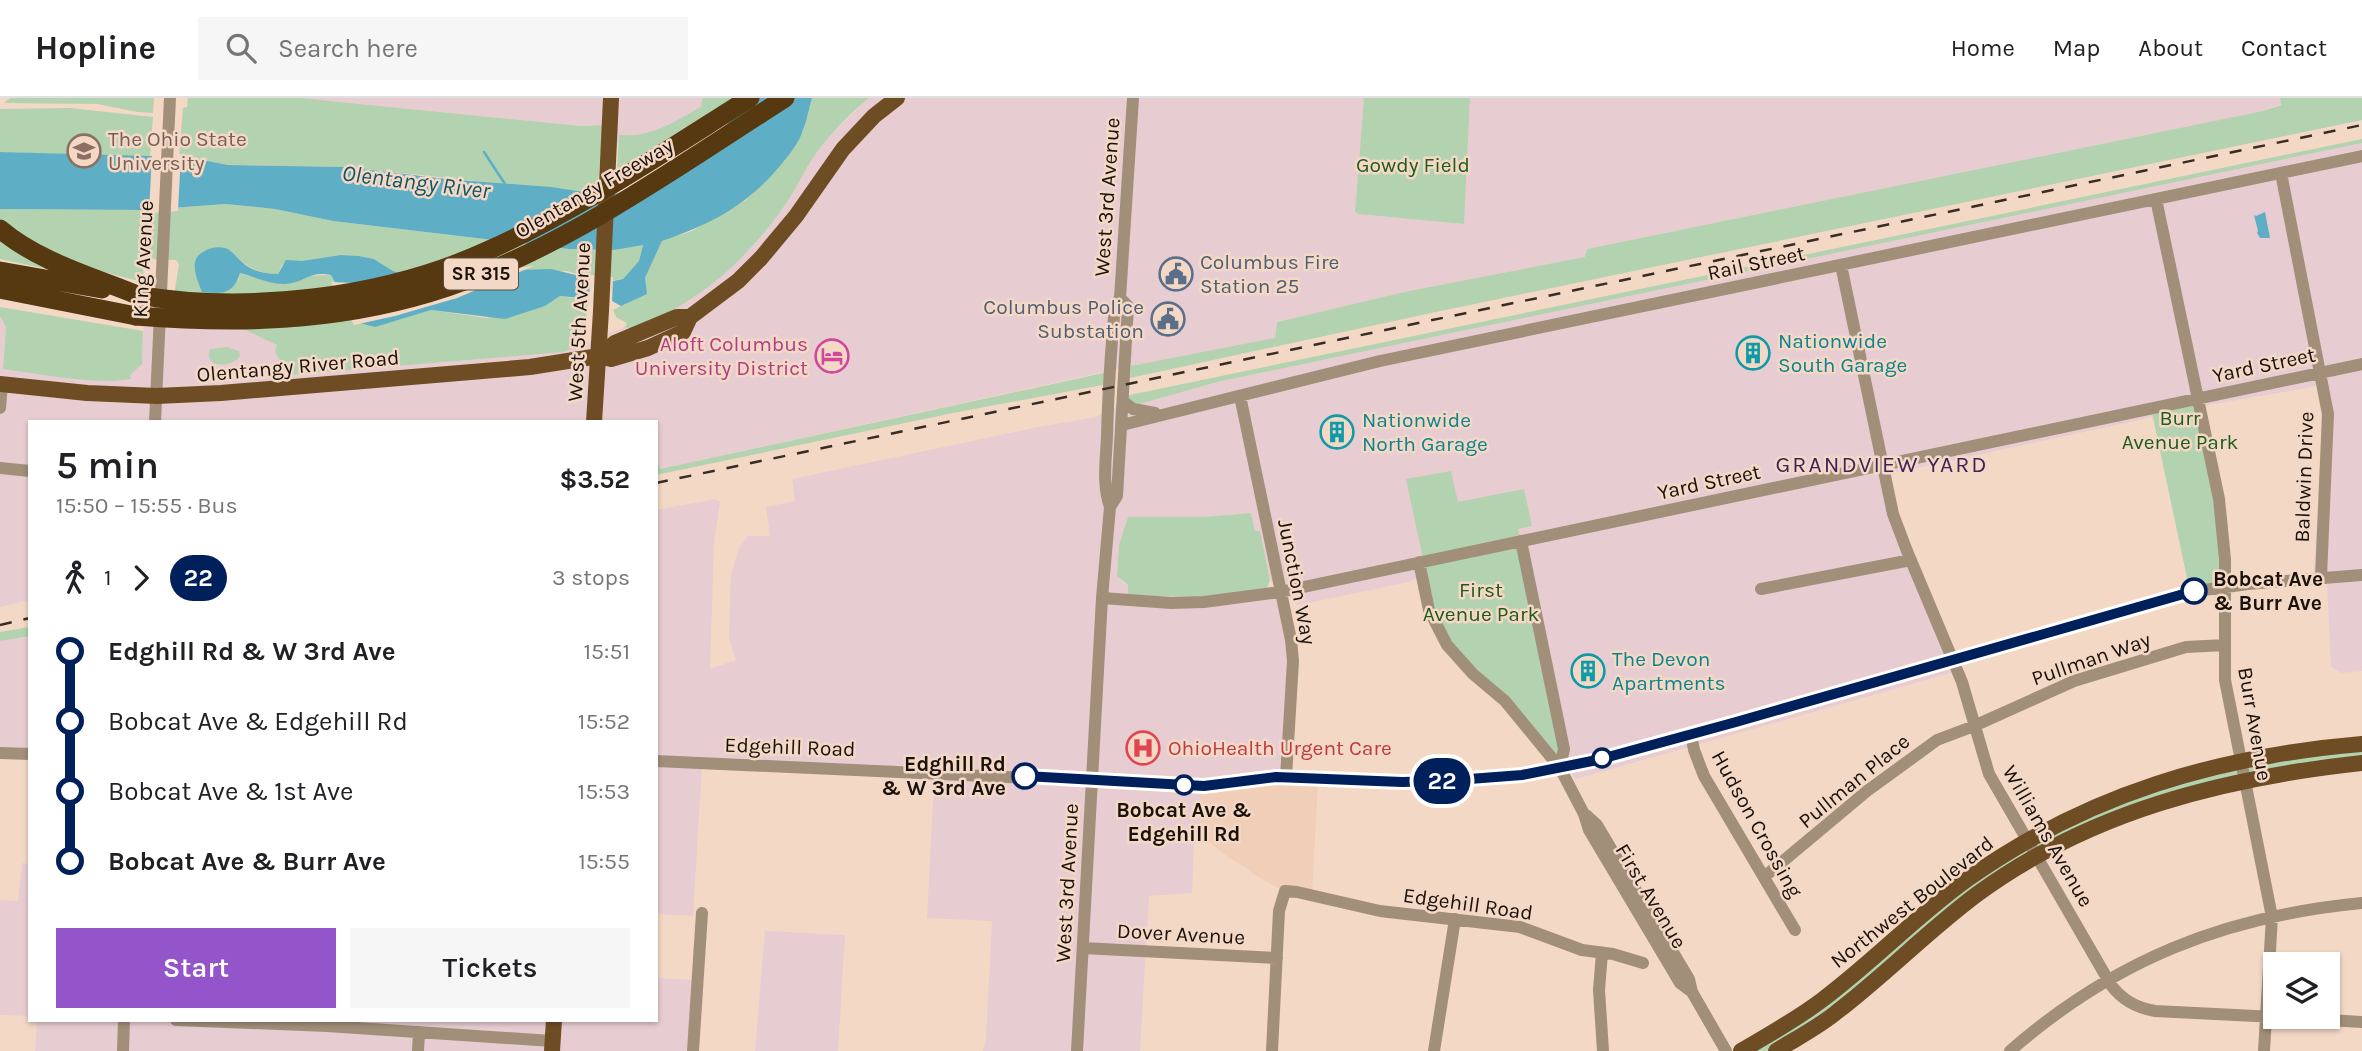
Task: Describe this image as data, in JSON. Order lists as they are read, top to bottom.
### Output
{
  "streets": {
    "highway": ["Olentangy Freeway", "SR 315"],
    "main road": ["West 5th Avenue", "Olentangy River Road", "Northwest Boulevard"],
    "street": [
      "West 3rd Avenue",
      "King Avenue",
      "Rail Street",
      "Yard Street",
      "Baldwin Drive",
      "Junction Way",
      "Pullman Way",
      "Burr Avenue",
      "Edgehill Road",
      "Pullman Place",
      "Hudson Crossing",
      "Williams Avenue",
      "First Avenue",
      "Dover Avenue"
    ]
  },
  "crossings": [
    ["West 3rd Avenue", "Rail Street"],
    ["West 3rd Avenue", "Yard Street"],
    ["West 3rd Avenue", "Edgehill Road"],
    ["West 3rd Avenue", "Dover Avenue"],
    ["King Avenue", "Olentangy River Road"],
    ["Rail Street", "Baldwin Drive"],
    ["Rail Street", "Junction Way"],
    ["Rail Street", "Burr Avenue"],
    ["Rail Street", "Williams Avenue"],
    ["West 5th Avenue", "Olentangy River Road"],
    ["Yard Street", "Baldwin Drive"],
    ["Yard Street", "Junction Way"],
    ["Yard Street", "Burr Avenue"],
    ["Yard Street", "Williams Avenue"],
    ["Yard Street", "First Avenue"],
    ["Baldwin Drive", "Edgehill Road"],
    ["Junction Way", "Edgehill Road"],
    ["Pullman Way", "Burr Avenue"],
    ["Pullman Way", "Pullman Place"],
    ["Pullman Way", "Williams Avenue"],
    ["Burr Avenue", "Edgehill Road"],
    ["Burr Avenue", "Northwest Boulevard"],
    ["Edgehill Road", "Hudson Crossing"],
    ["Edgehill Road", "Williams Avenue"],
    ["Edgehill Road", "First Avenue"],
    ["Edgehill Road", "Dover Avenue"],
    ["Pullman Place", "Hudson Crossing"],
    ["Pullman Place", "Williams Avenue"],
    ["Williams Avenue", "Northwest Boulevard"]
  ],
  "districts": ["GRANDVIEW YARD"],
  "water": ["Olentangy River"],
  "parks": ["Gowdy Field", "Burr Avenue Park", "First Avenue Park"],
  "places": {
    "school or university": ["The Ohio State University"],
    "public building": ["Columbus Fire Station 25", "Columbus Police Substation"],
    "building": ["Nationwide South Garage", "Nationwide North Garage", "The Devon Apartments"],
    "hotel": ["Aloft Columbus University District"],
    "other": ["Bobcat Ave & Burr Ave", "Edghill Rd & W 3rd Ave", "Bobcat Ave & Edgehill Rd"],
    "hospital": ["OhioHealth Urgent Care"]
  },
  "lines": ["bus line 22"],
  "page": {
    "header": "Hopline",
    "search": "Search here",
    "nav": [
      "Home",
      "Map",
      "About",
      "Contact"
    ],
    "on_map": "22",
    "heading": ["5 min", "15:50 – 15:55 · Bus", "$3.52"],
    "legs": ["1", "22", "3 stops"],
    "list": [
      {
        "name": "Edghill Rd & W 3rd Ave",
        "value": "15:51"
      },
      {
        "name": "Bobcat Ave & Edgehill Rd",
        "value": "15:52"
      },
      {
        "name": "Bobcat Ave & 1st Ave",
        "value": "15:53"
      },
      {
        "name": "Bobcat Ave & Burr Ave",
        "value": "15:55"
      }
    ],
    "buttons": ["Start", "Tickets"]
  }
}
